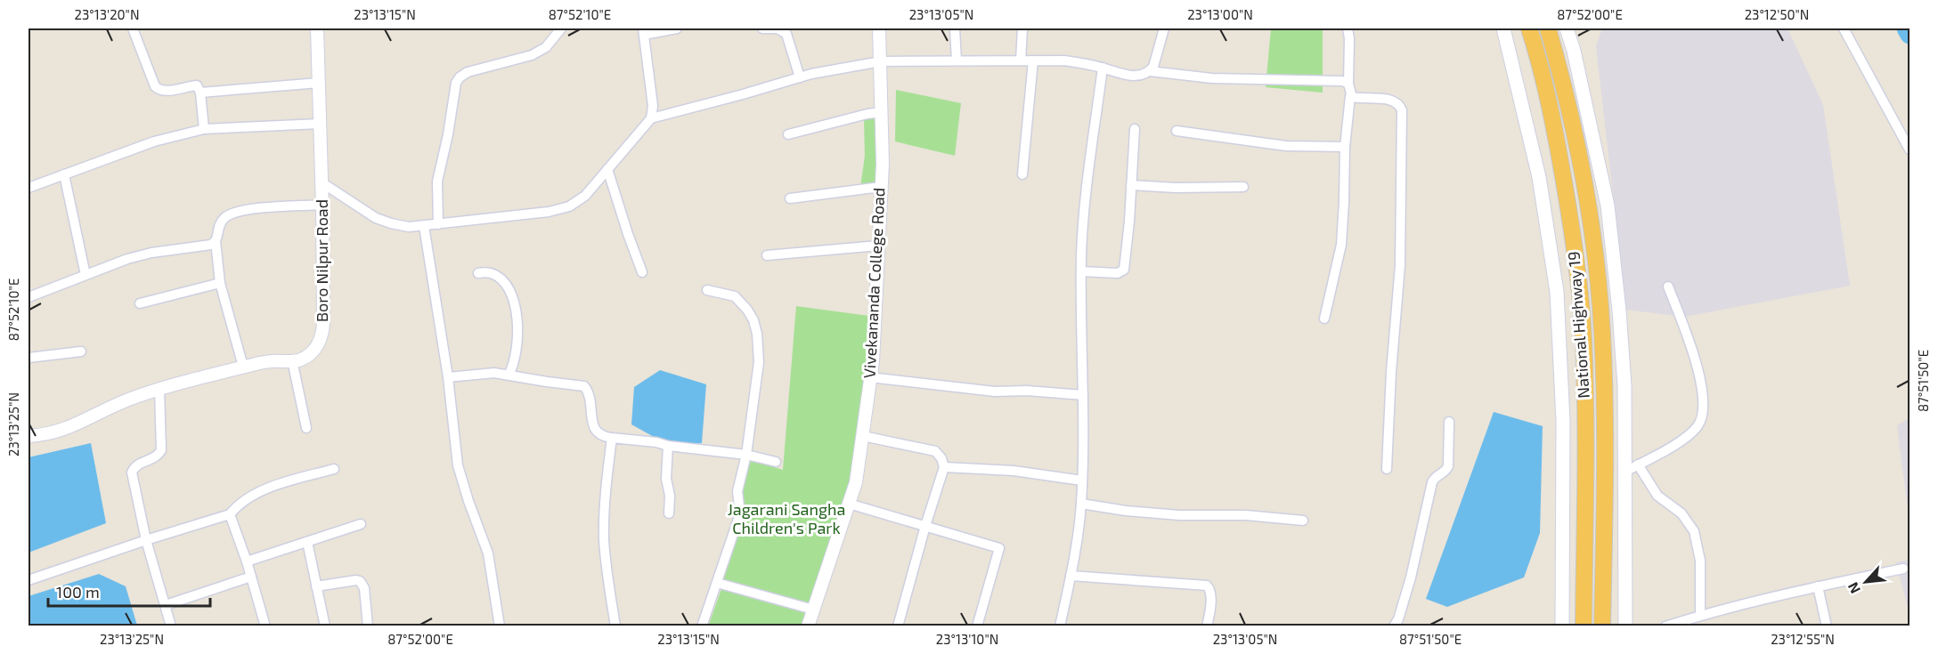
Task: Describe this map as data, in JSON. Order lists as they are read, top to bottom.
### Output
{
  "streets": {
    "highway": ["National Highway 19"],
    "street": ["Boro Nilpur Road", "Vivekananda College Road"]
  },
  "parks": ["Jagarani Sangha Children's Park"],
  "scale_bar": "100 m",
  "north": "bottom left",
  "coordinates": [
    "23°13'20\"N",
    "23°13'15\"N",
    "87°52'10\"E",
    "23°13'05\"N",
    "23°13'00\"N",
    "87°52'00\"E",
    "23°12'50\"N",
    "87°51'50\"E",
    "23°13'25\"N",
    "23°13'10\"N",
    "23°12'55\"N"
  ]
}
